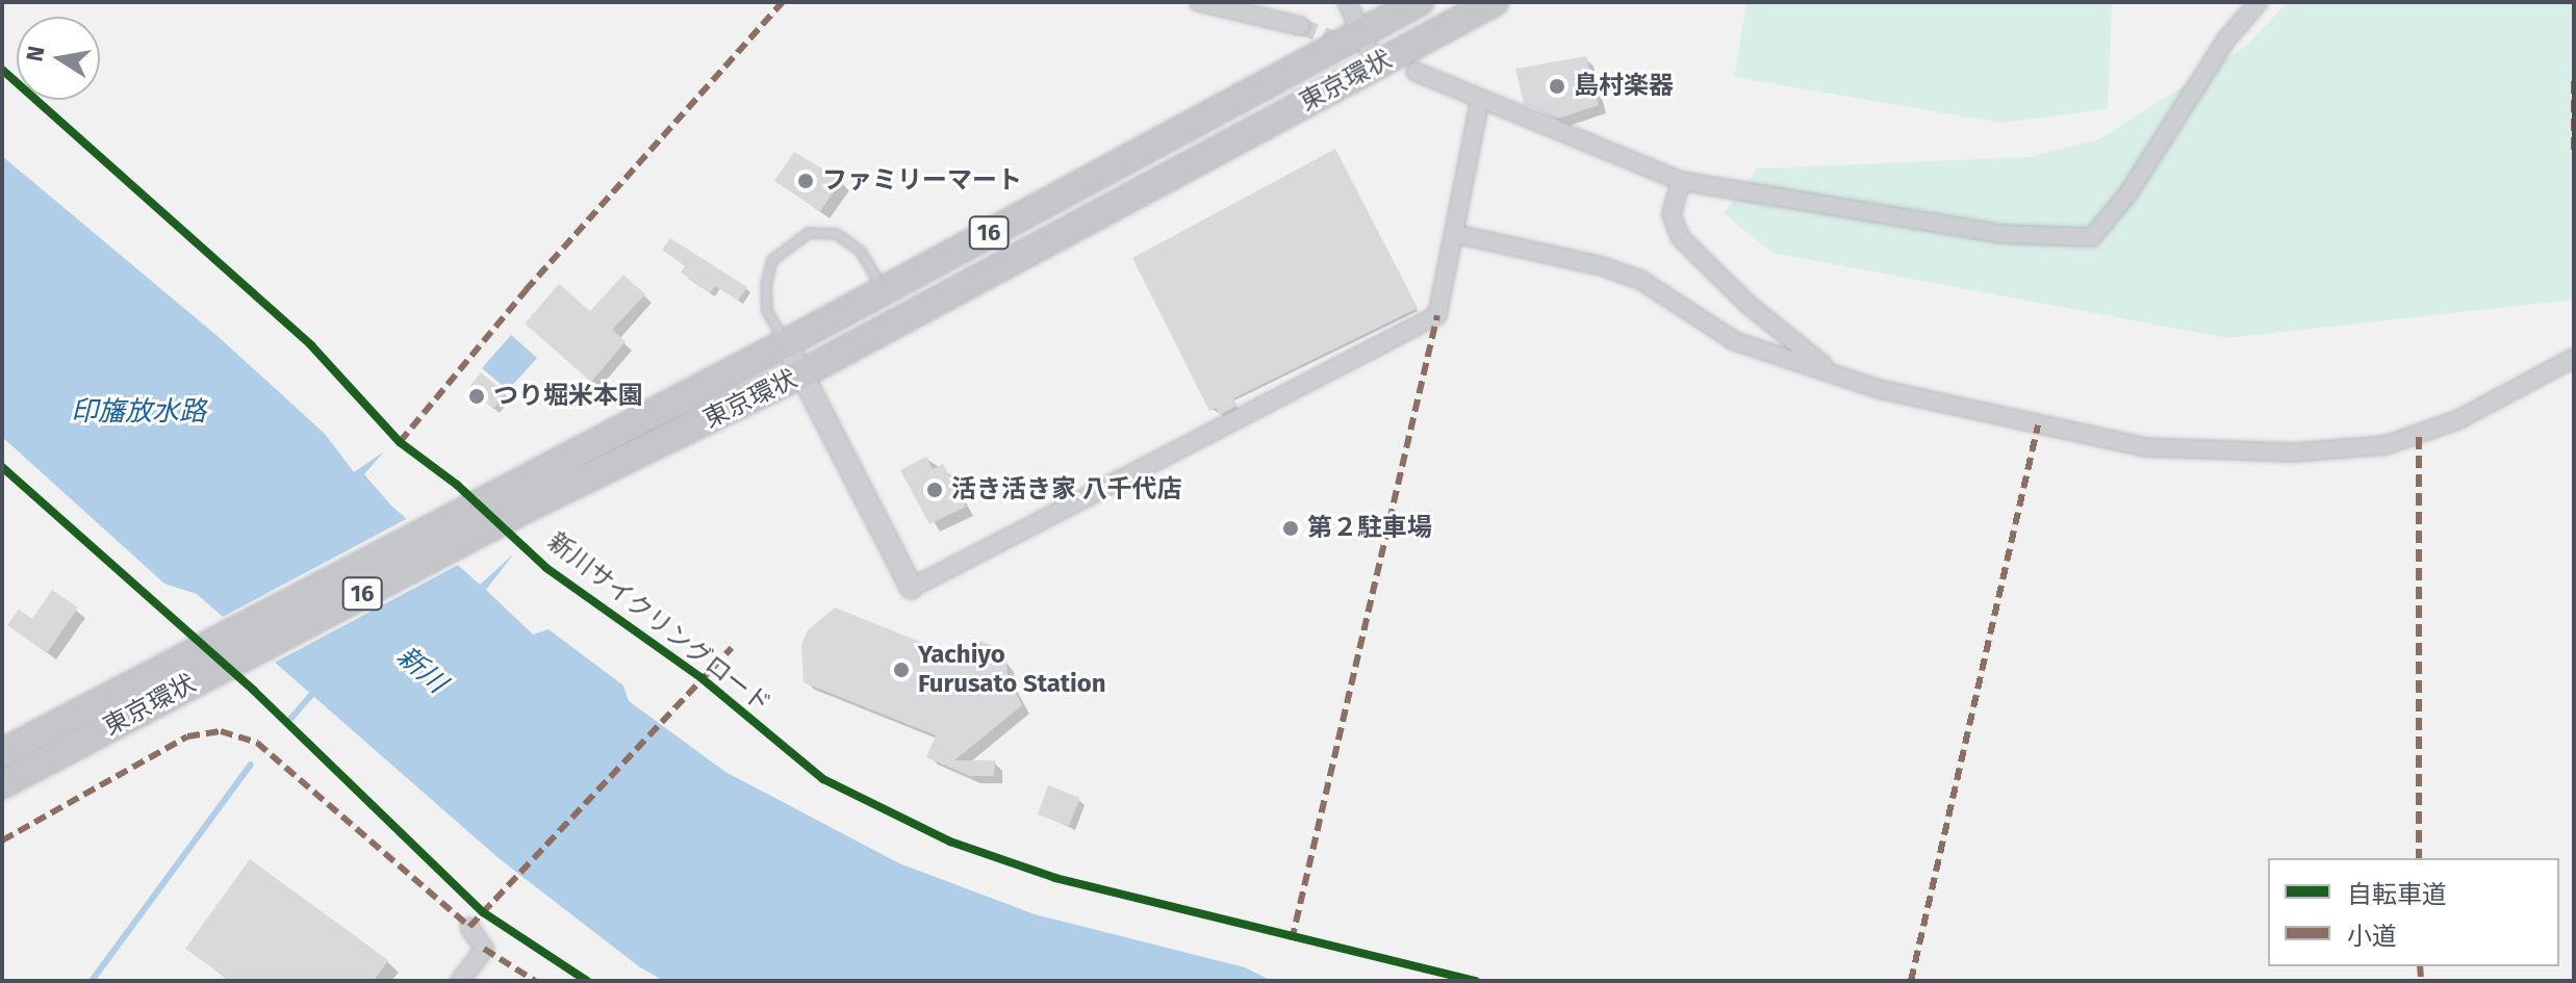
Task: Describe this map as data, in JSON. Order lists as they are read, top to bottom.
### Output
{
  "streets": {
    "highway": ["東京環状", "16"],
    "cycle path": ["新川サイクリングロード"]
  },
  "water": ["印旛放水路", "新川"],
  "places": [
    "島村楽器",
    "ファミリーマート",
    "つり堀米本園",
    "活き活き家 八千代店",
    "第２駐車場",
    "Yachiyo Furusato Station"
  ],
  "legend": ["自転車道", "小道"],
  "north": "left"
}
